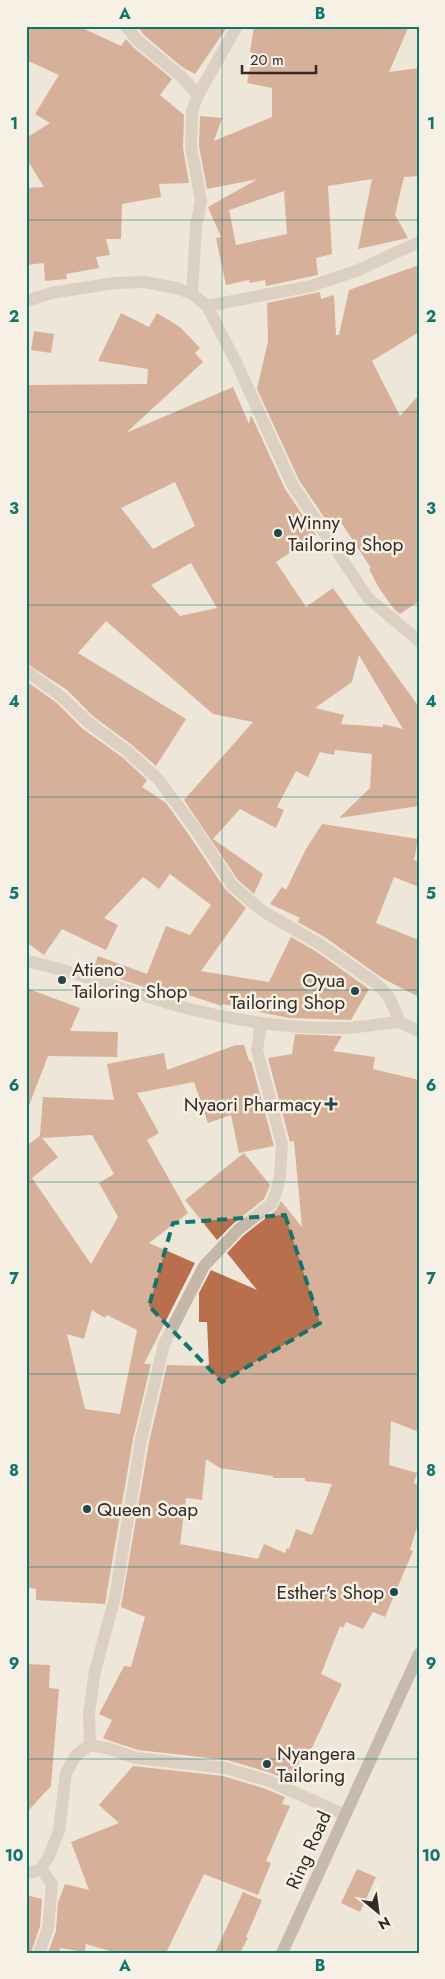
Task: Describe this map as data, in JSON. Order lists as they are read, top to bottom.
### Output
{
  "streets": {
    "main road": ["Ring Road"]
  },
  "places": {
    "other": [
      "Winny Tailoring Shop",
      "Atieno Tailoring Shop",
      "Oyua Tailoring Shop",
      "Queen Soap",
      "Esther's Shop",
      "Nyangera Tailoring"
    ],
    "health": ["Nyaori Pharmacy"]
  },
  "scale_bar": "20 m",
  "north": "bottom right",
  "grid": {
    "columns": ["A", "B"],
    "rows": [
      "1",
      "2",
      "3",
      "4",
      "5",
      "6",
      "7",
      "8",
      "9",
      "10"
    ]
  }
}
